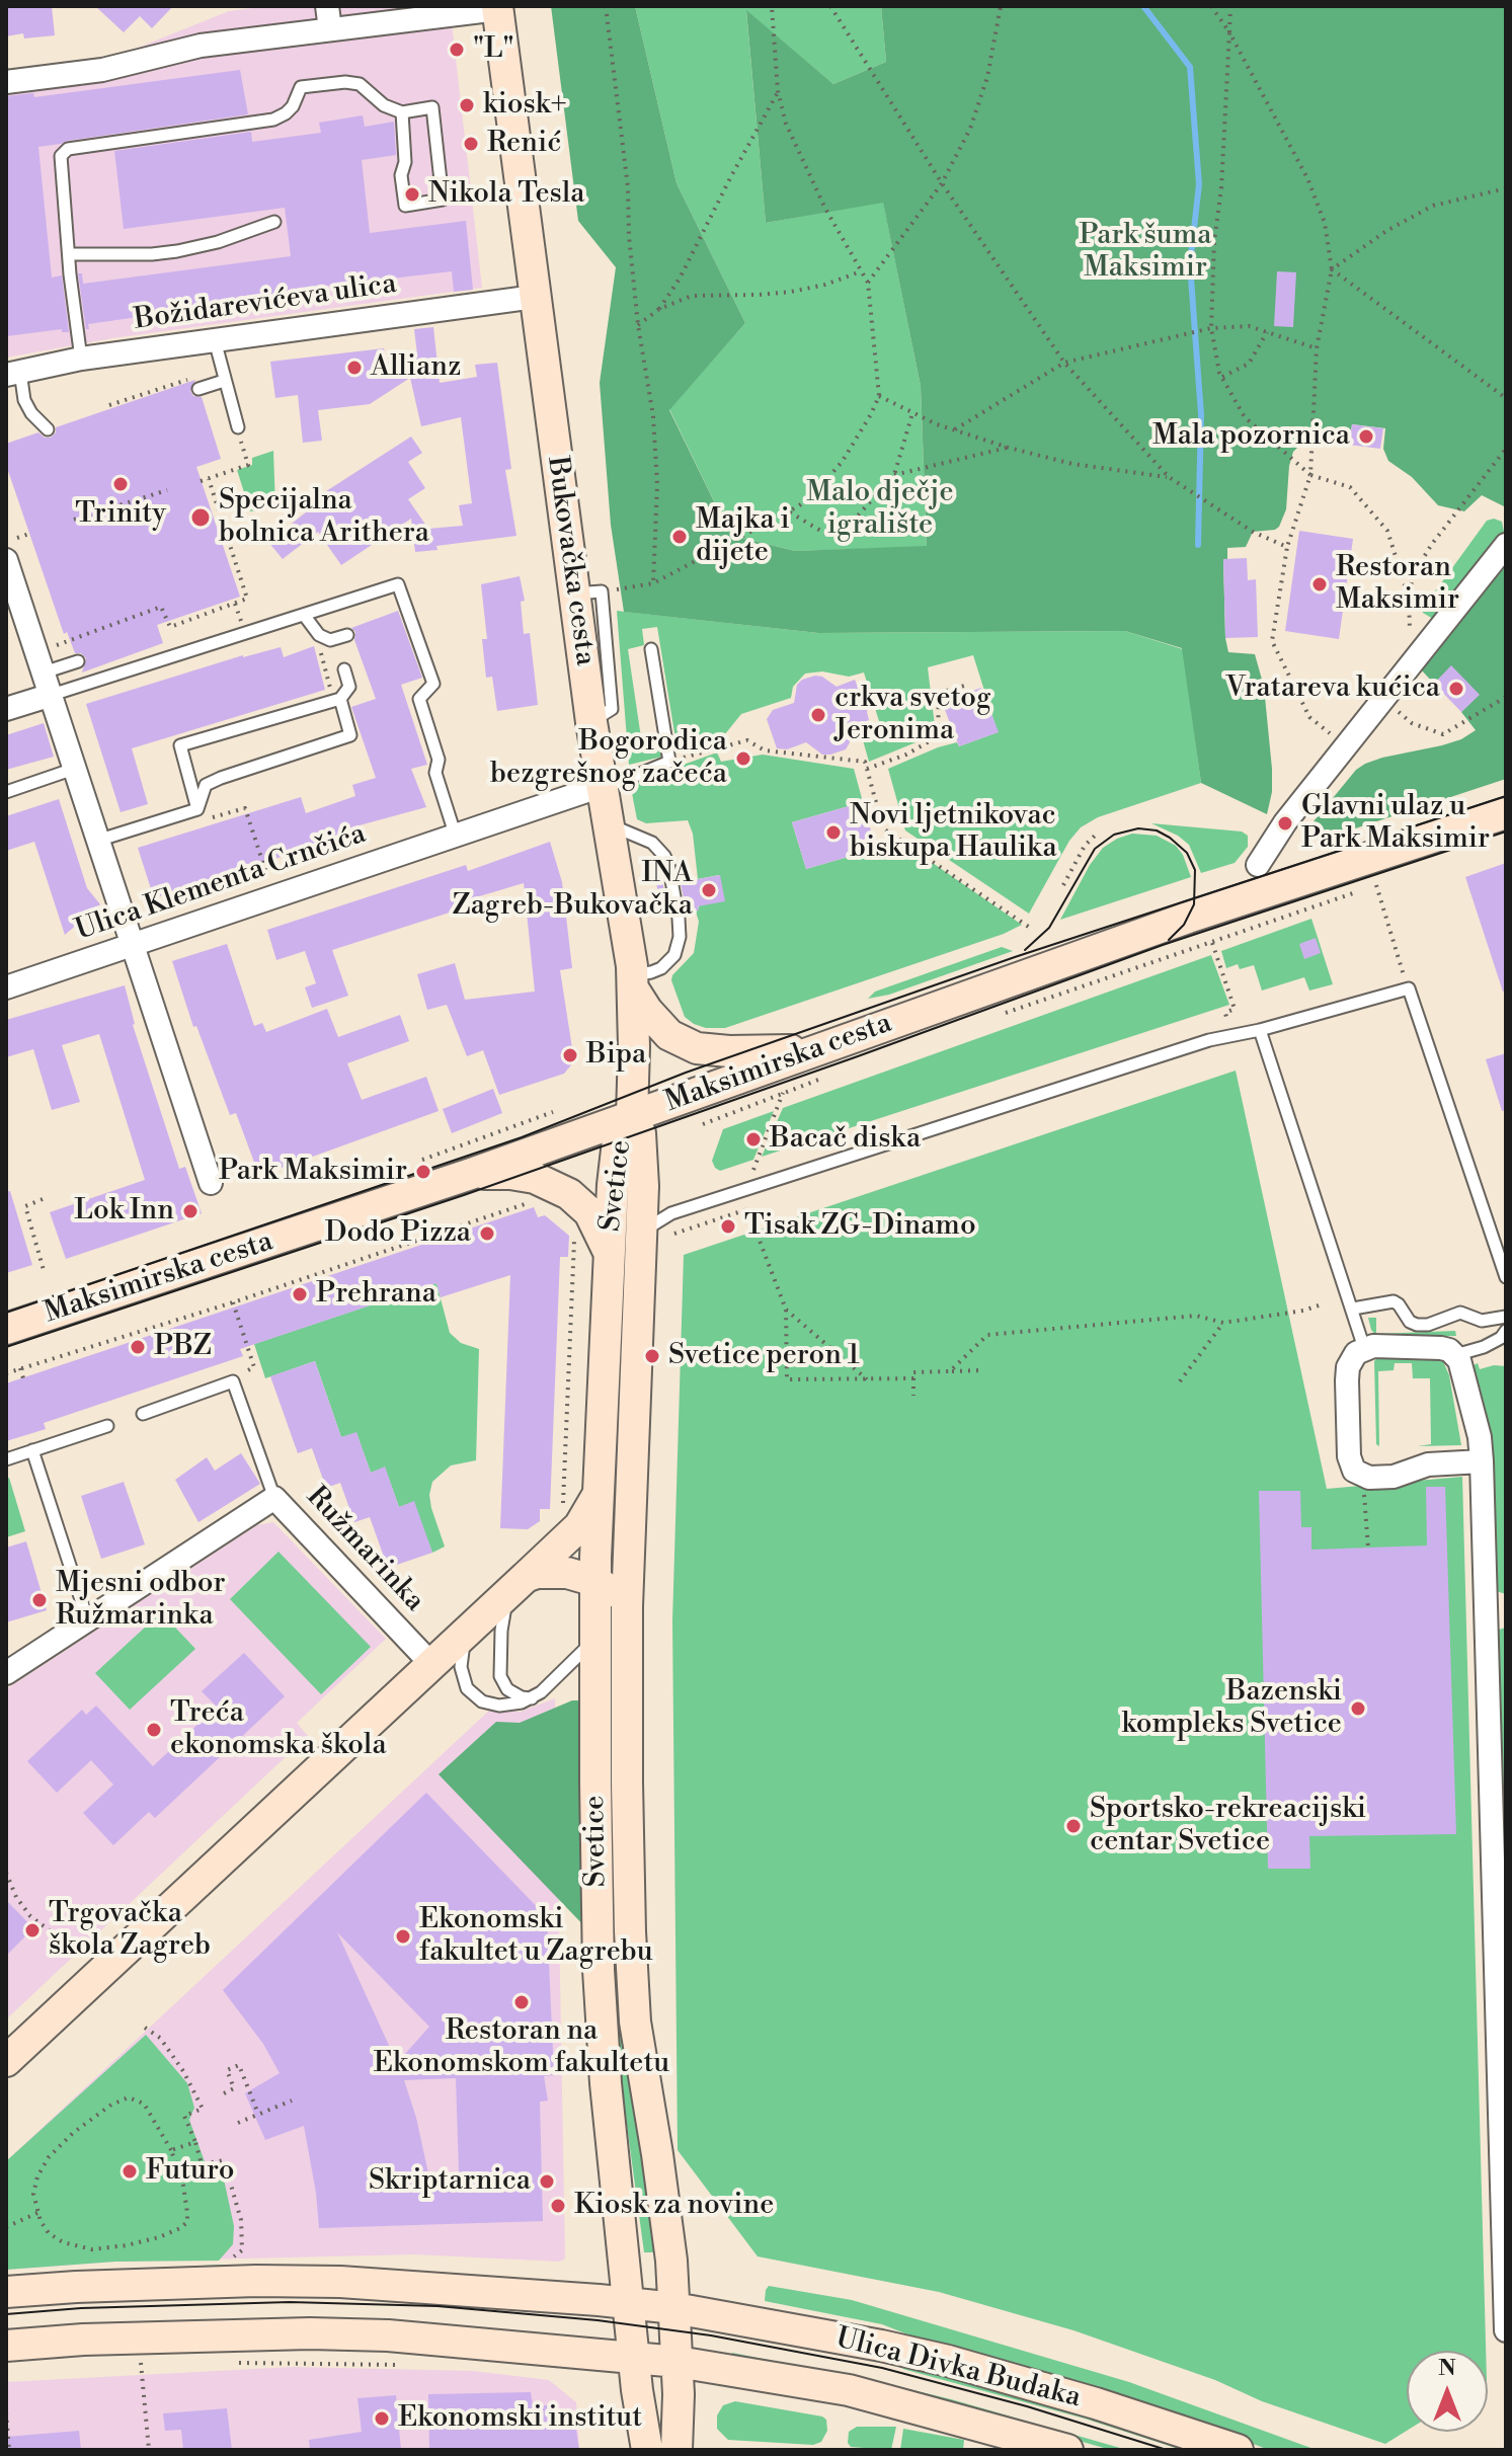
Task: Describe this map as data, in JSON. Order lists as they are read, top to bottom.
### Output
{
  "streets": {
    "main road": [
      "Bukovačka cesta",
      "Maksimirska cesta",
      "Svetice",
      "Ulica Divka Budaka"
    ],
    "street": ["Božidarevićeva ulica", "Ulica Klementa Crnčića", "Ružmarinka"]
  },
  "crossings": [
    ["Božidarevićeva ulica", "Bukovačka cesta"],
    ["Bukovačka cesta", "Ulica Klementa Crnčića"],
    ["Bukovačka cesta", "Maksimirska cesta"],
    ["Bukovačka cesta", "Svetice"],
    ["Maksimirska cesta", "Svetice"],
    ["Svetice", "Ulica Divka Budaka"]
  ],
  "parks": ["Park šuma Maksimir", "Malo dječje igralište"],
  "places": [
    "\"L\"",
    "kiosk+",
    "Renić",
    "Nikola Tesla",
    "Allianz",
    "Mala pozornica",
    "Trinity",
    "Specijalna bolnica Arithera",
    "Majka i dijete",
    "Restoran Maksimir",
    "Vratareva kućica",
    "crkva svetog Jeronima",
    "Bogorodica bezgrešnog začeća",
    "Glavni ulaz u Park Maksimir",
    "Novi ljetnikovac biskupa Haulika",
    "INA Zagreb-Bukovačka",
    "Bipa",
    "Bacač diska",
    "Park Maksimir",
    "Lok Inn",
    "Tisak ZG-Dinamo",
    "Dodo Pizza",
    "Prehrana",
    "PBZ",
    "Svetice peron 1",
    "Mjesni odbor Ružmarinka",
    "Bazenski kompleks Svetice",
    "Treća ekonomska škola",
    "Sportsko-rekreacijski centar Svetice",
    "Trgovačka škola Zagreb",
    "Ekonomski fakultet u Zagrebu",
    "Restoran na Ekonomskom fakultetu",
    "Futuro",
    "Skriptarnica",
    "Kiosk za novine",
    "Ekonomski institut"
  ],
  "north": "top"
}
